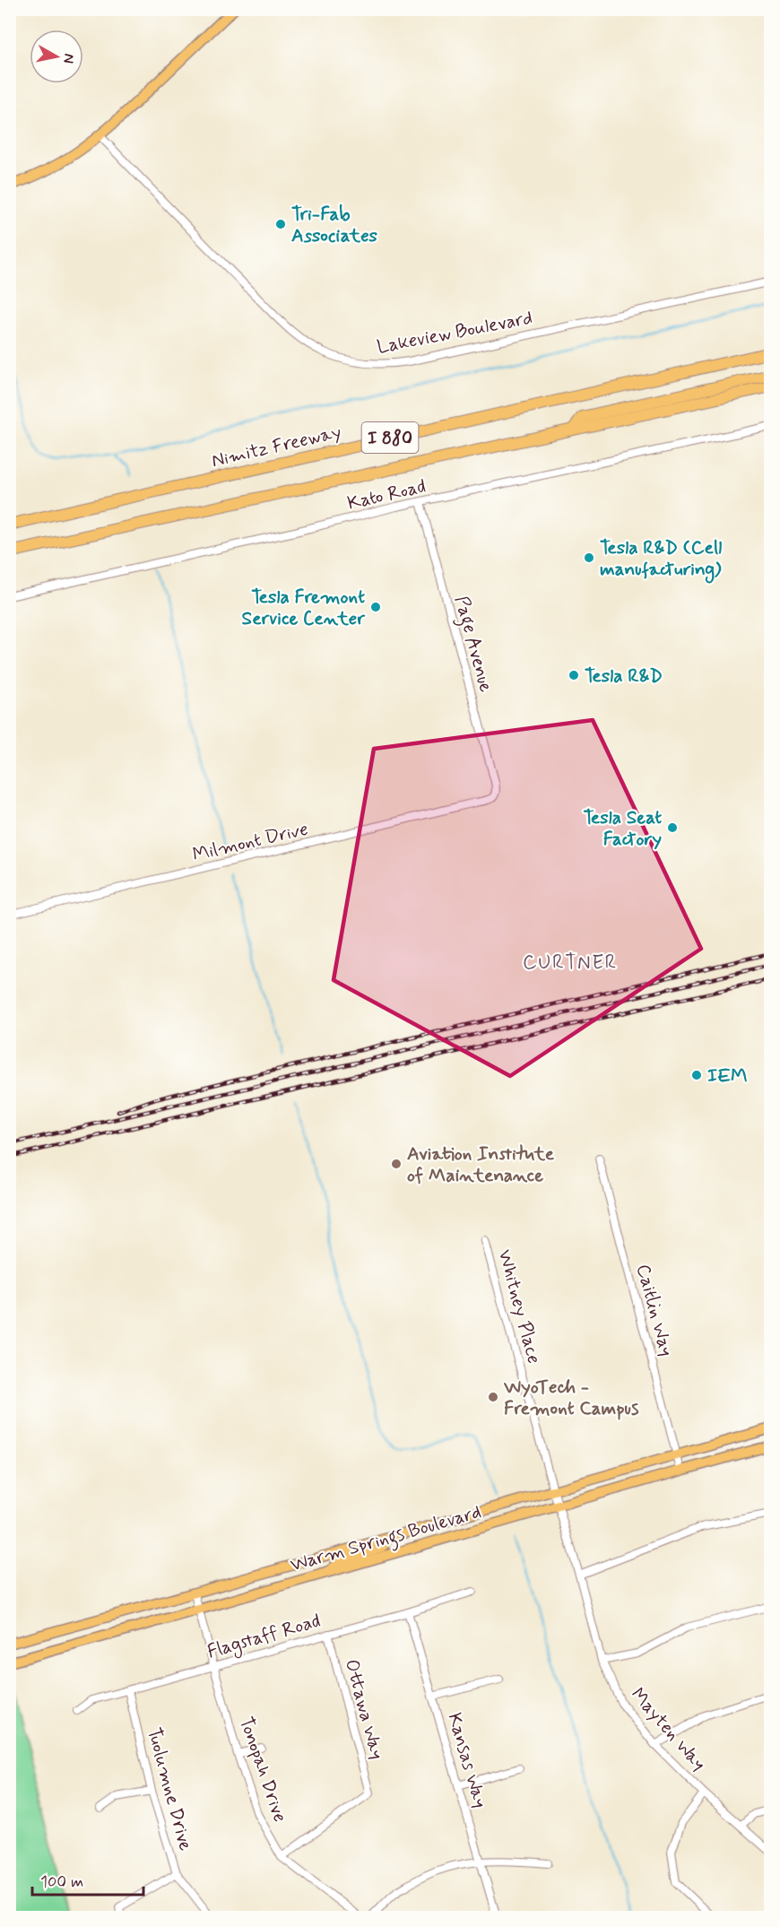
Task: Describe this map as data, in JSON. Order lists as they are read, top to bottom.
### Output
{
  "streets": {
    "highway": ["I 880", "Nimitz Freeway"],
    "main road": ["Warm Springs Boulevard"],
    "street": [
      "Lakeview Boulevard",
      "Kato Road",
      "Page Avenue",
      "Milmont Drive",
      "Whitney Place",
      "Caitlin Way",
      "Flagstaff Road",
      "Ottawa Way",
      "Mayten Way",
      "Kansas Way",
      "Tonopah Drive",
      "Tuolumne Drive"
    ]
  },
  "crossings": [
    ["Kato Road", "Page Avenue"],
    ["Page Avenue", "Milmont Drive"],
    ["Whitney Place", "Warm Springs Boulevard"],
    ["Whitney Place", "Mayten Way"],
    ["Caitlin Way", "Warm Springs Boulevard"],
    ["Warm Springs Boulevard", "Mayten Way"],
    ["Warm Springs Boulevard", "Tonopah Drive"],
    ["Flagstaff Road", "Ottawa Way"],
    ["Flagstaff Road", "Kansas Way"],
    ["Flagstaff Road", "Tonopah Drive"],
    ["Flagstaff Road", "Tuolumne Drive"],
    ["Ottawa Way", "Tonopah Drive"]
  ],
  "districts": ["CURTNER"],
  "places": [
    "Tri-Fab Associates",
    "Tesla R&D (Cell manufacturing)",
    "Tesla Fremont Service Center",
    "Tesla R&D",
    "Tesla Seat Factory",
    "IEM",
    "Aviation Institute of Maintenance",
    "WyoTech - Fremont Campus"
  ],
  "scale_bar": "100 m",
  "north": "right"
}
